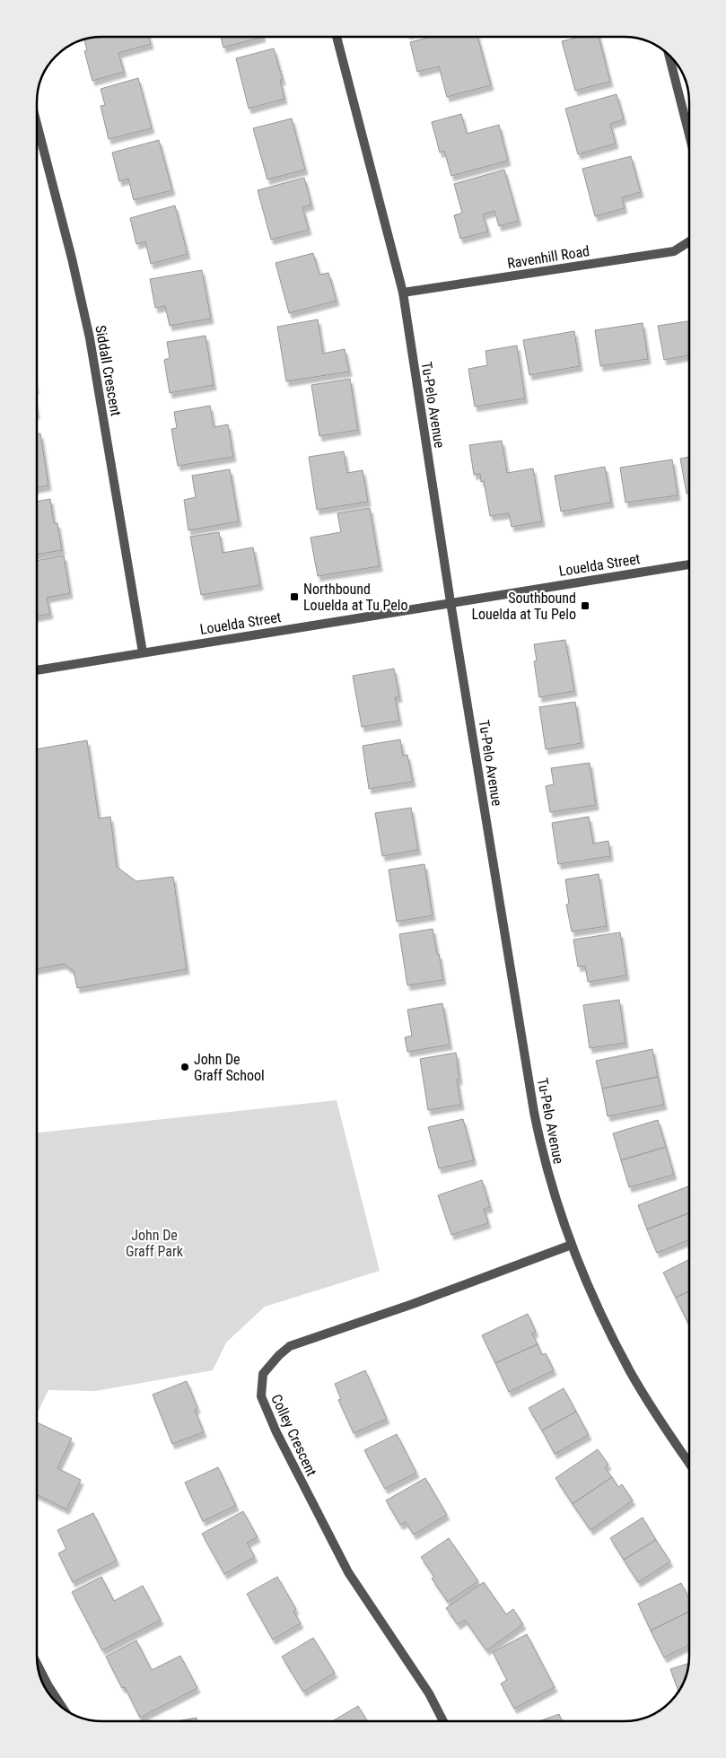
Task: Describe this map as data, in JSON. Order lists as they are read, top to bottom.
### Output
{
  "streets": {
    "street": [
      "Ravenhill Road",
      "Siddall Crescent",
      "Tu-Pelo Avenue",
      "Louelda Street",
      "Colley Crescent"
    ]
  },
  "crossings": [
    ["Ravenhill Road", "Tu-Pelo Avenue"],
    ["Siddall Crescent", "Louelda Street"],
    ["Tu-Pelo Avenue", "Louelda Street"],
    ["Tu-Pelo Avenue", "Colley Crescent"]
  ],
  "parks": ["John De Graff Park"],
  "places": {
    "transit": ["Northbound Louelda at Tu Pelo", "Southbound Louelda at Tu Pelo"],
    "other": ["John De Graff School"]
  }
}
